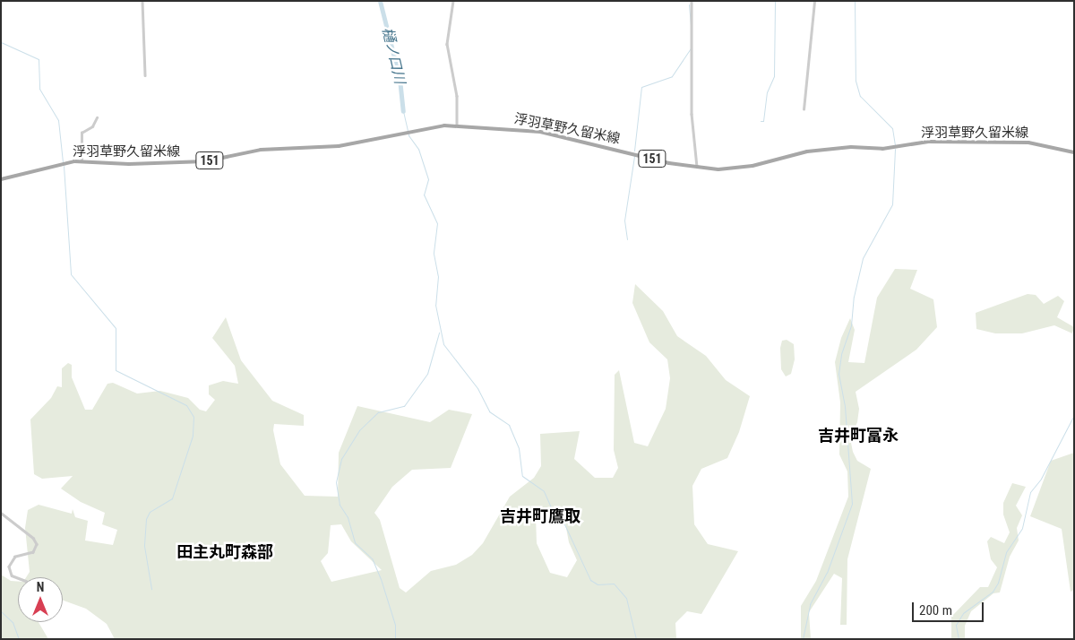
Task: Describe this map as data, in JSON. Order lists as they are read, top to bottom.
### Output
{
  "streets": {
    "main road": ["浮羽草野久留米線", "151"]
  },
  "districts": ["吉井町富永", "吉井町鷹取", "田主丸町森部"],
  "water": ["樋ノ口川"],
  "scale_bar": "200 m",
  "north": "top"
}
